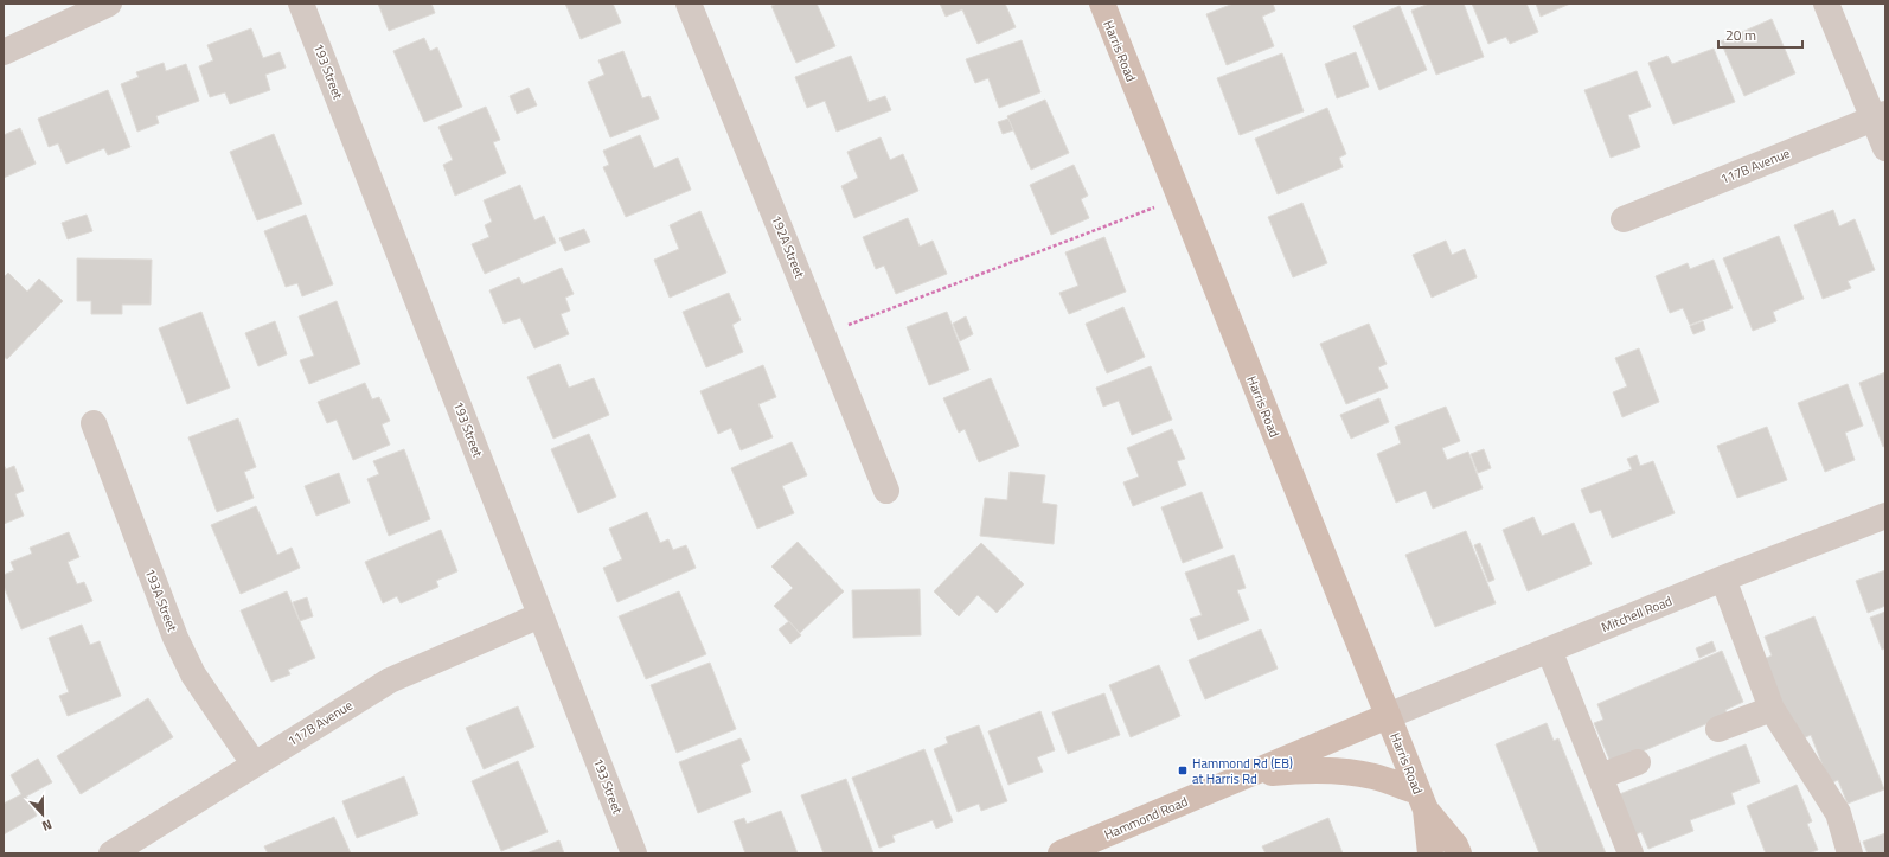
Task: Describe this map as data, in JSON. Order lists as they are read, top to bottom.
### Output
{
  "streets": {
    "main road": ["Harris Road", "Hammond Road"],
    "street": [
      "193 Street",
      "117B Avenue",
      "192A Street",
      "193A Street",
      "Mitchell Road"
    ]
  },
  "crossings": [
    ["Harris Road", "Mitchell Road"],
    ["Harris Road", "Hammond Road"],
    ["193 Street", "117B Avenue"],
    ["117B Avenue", "193A Street"],
    ["Mitchell Road", "Hammond Road"]
  ],
  "places": {
    "transit": ["Hammond Rd (EB) at Harris Rd"]
  },
  "scale_bar": "20 m",
  "north": "bottom"
}
